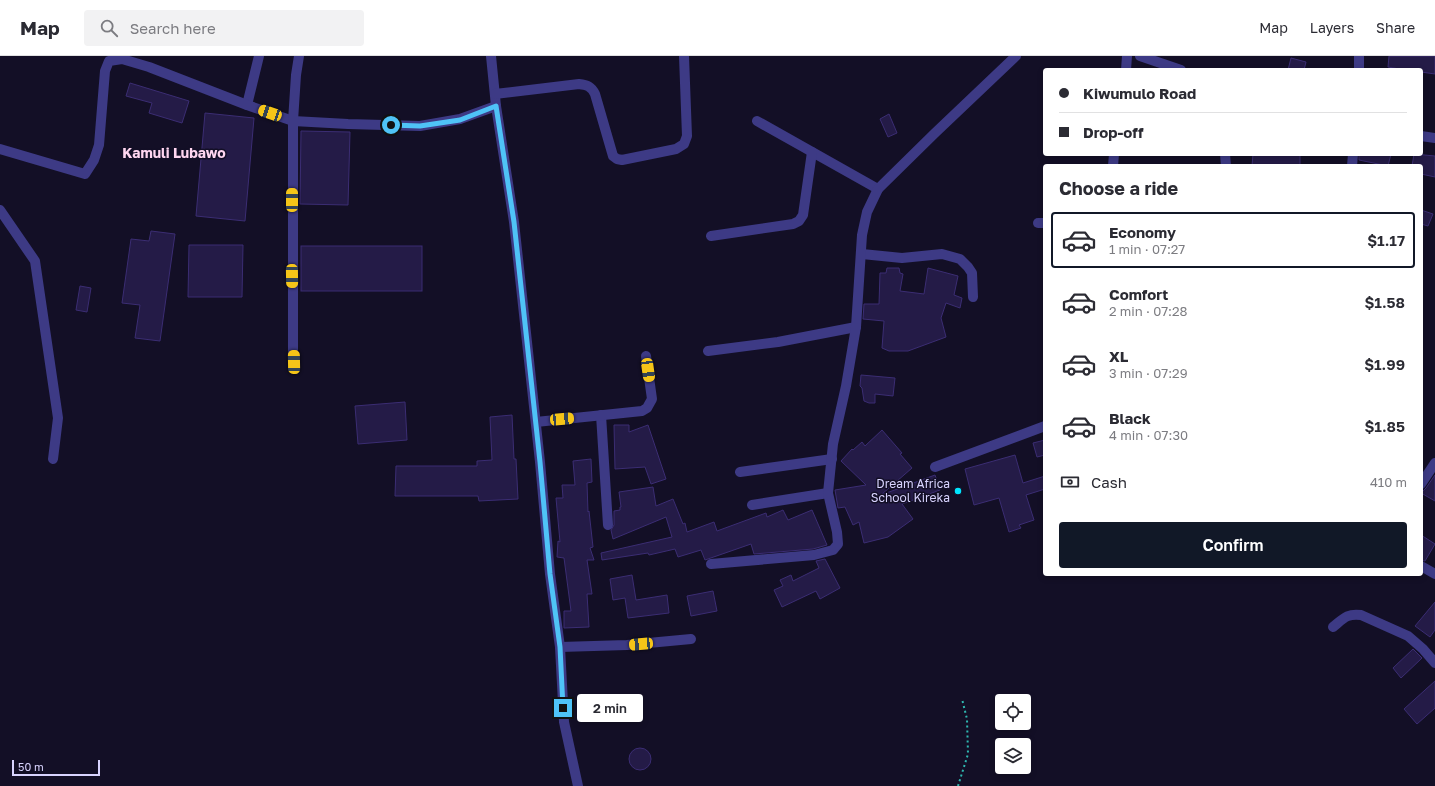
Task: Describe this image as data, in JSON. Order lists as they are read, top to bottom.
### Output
{
  "districts": ["Kamuli Lubawo"],
  "places": ["Dream Africa School Kireka"],
  "scale_bar": "50 m",
  "page": {
    "header": "Map",
    "search": "Search here",
    "nav": ["Map", "Layers", "Share"],
    "banner": ["Kiwumulo Road", "Drop-off"],
    "heading": "Choose a ride",
    "list": [
      {
        "name": "Economy",
        "note": "1 min · 07:27",
        "value": "$1.17"
      },
      {
        "name": "Comfort",
        "note": "2 min · 07:28",
        "value": "$1.58"
      },
      {
        "name": "XL",
        "note": "3 min · 07:29",
        "value": "$1.99"
      },
      {
        "name": "Black",
        "note": "4 min · 07:30",
        "value": "$1.85"
      }
    ],
    "pay": ["Cash", "410 m"],
    "buttons": "Confirm",
    "bubble": "2 min",
    "scale": "50 m"
  }
}
